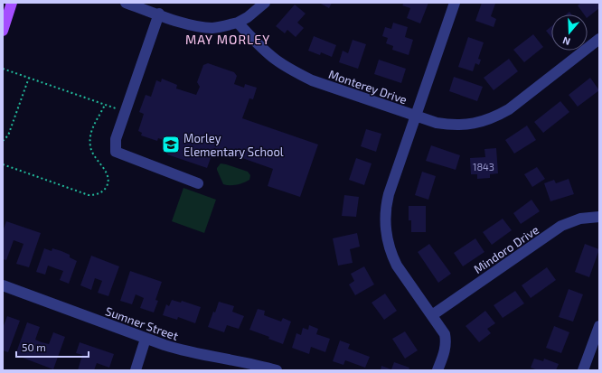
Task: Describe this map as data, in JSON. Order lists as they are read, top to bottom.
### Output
{
  "streets": {
    "street": ["Monterey Drive", "Mindoro Drive", "Sumner Street"]
  },
  "districts": ["MAY MORLEY"],
  "places": {
    "school or university": ["Morley Elementary School"]
  },
  "house_numbers": ["1843"],
  "scale_bar": "50 m",
  "north": "bottom"
}
